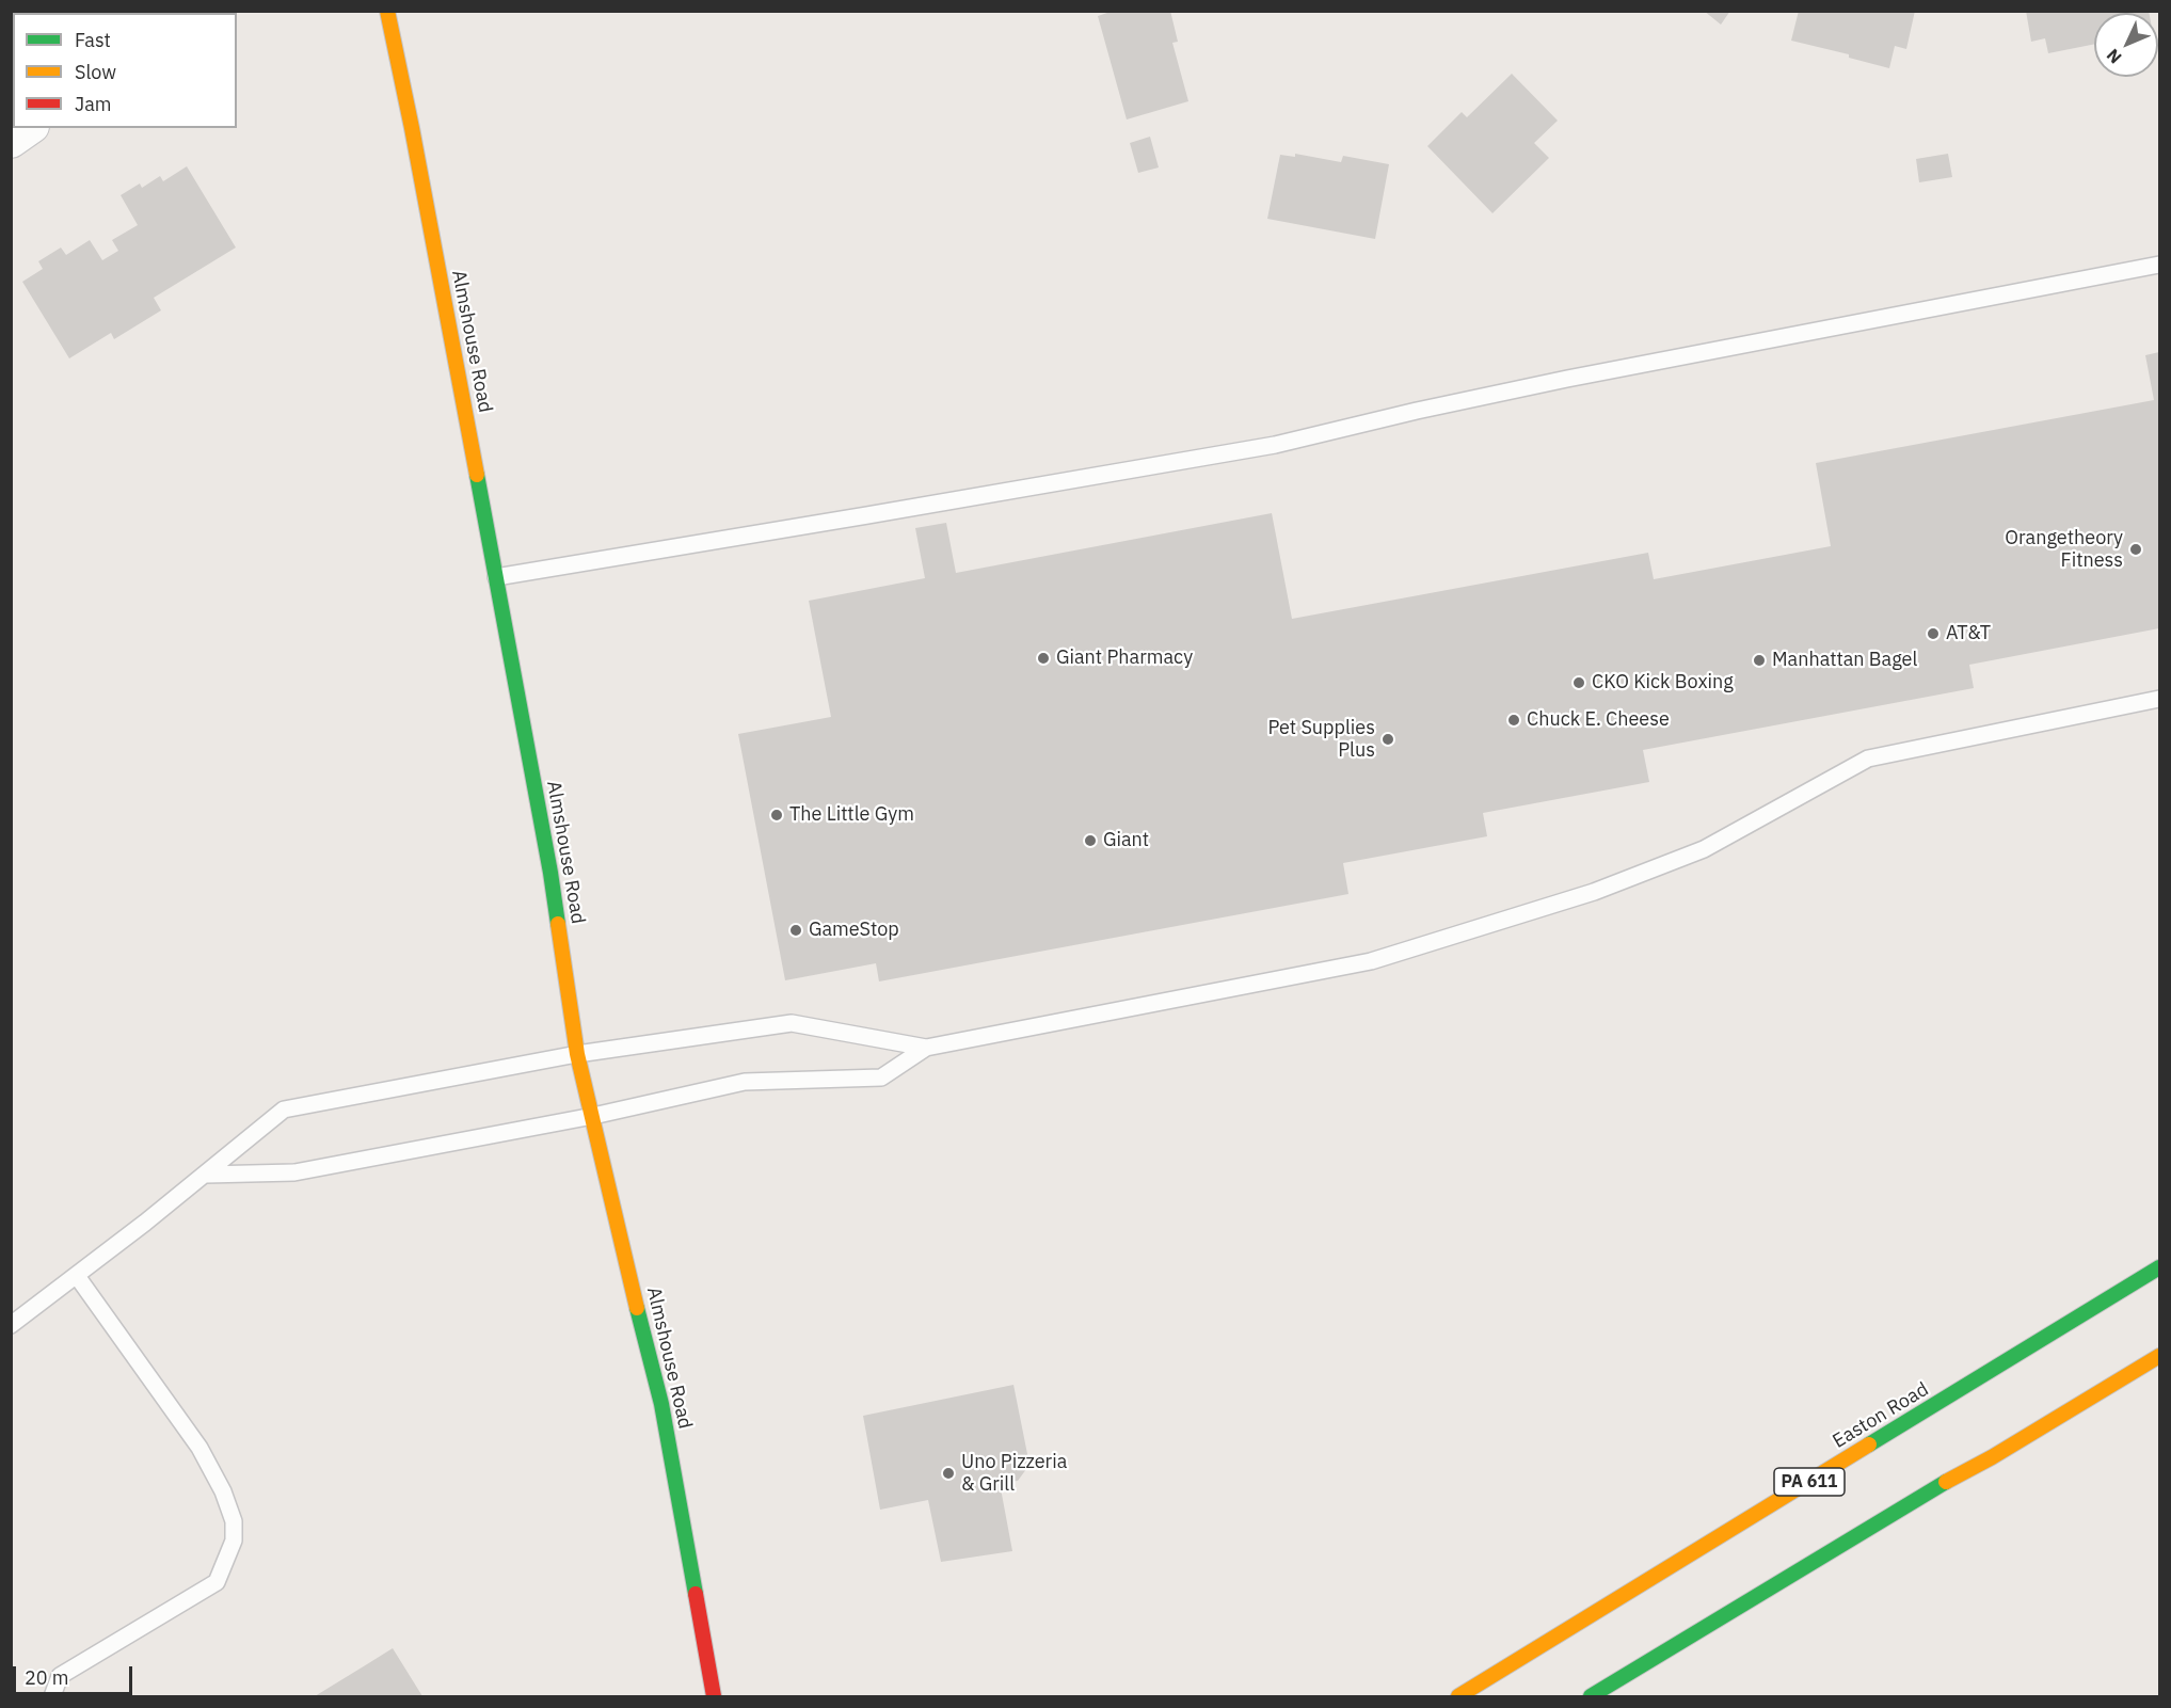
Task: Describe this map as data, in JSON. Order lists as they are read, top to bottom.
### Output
{
  "streets": {
    "main road": ["Almshouse Road", "Easton Road", "PA 611"]
  },
  "places": [
    "Orangetheory Fitness",
    "AT&T",
    "Giant Pharmacy",
    "Manhattan Bagel",
    "CKO Kick Boxing",
    "Chuck E. Cheese",
    "Pet Supplies Plus",
    "The Little Gym",
    "Giant",
    "GameStop",
    "Uno Pizzeria & Grill"
  ],
  "legend": ["Fast", "Slow", "Jam"],
  "scale_bar": "20 m",
  "north": "bottom left"
}
